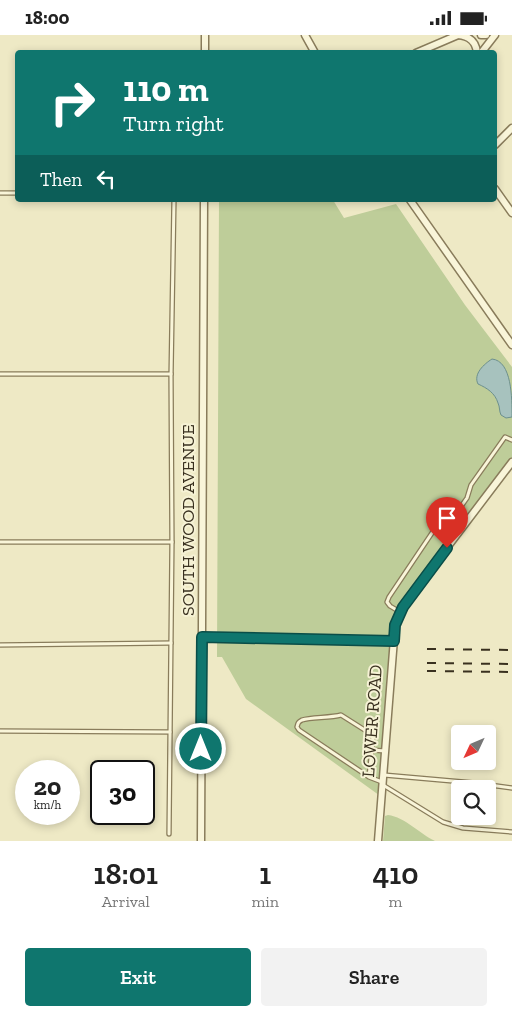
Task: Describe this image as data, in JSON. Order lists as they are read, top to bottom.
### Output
{
  "streets": {
    "street": ["SOUTH WOOD AVENUE", "LOWER ROAD"]
  },
  "north": "bottom left",
  "page": {
    "status": "18:00",
    "turn": ["110 m", "Turn right"],
    "then": "Then",
    "speed": "20 km/h",
    "limit": "30",
    "eta": [
      "18:01",
      "Arrival",
      "1",
      "min",
      "410",
      "m"
    ],
    "buttons": ["Exit", "Share"]
  }
}
